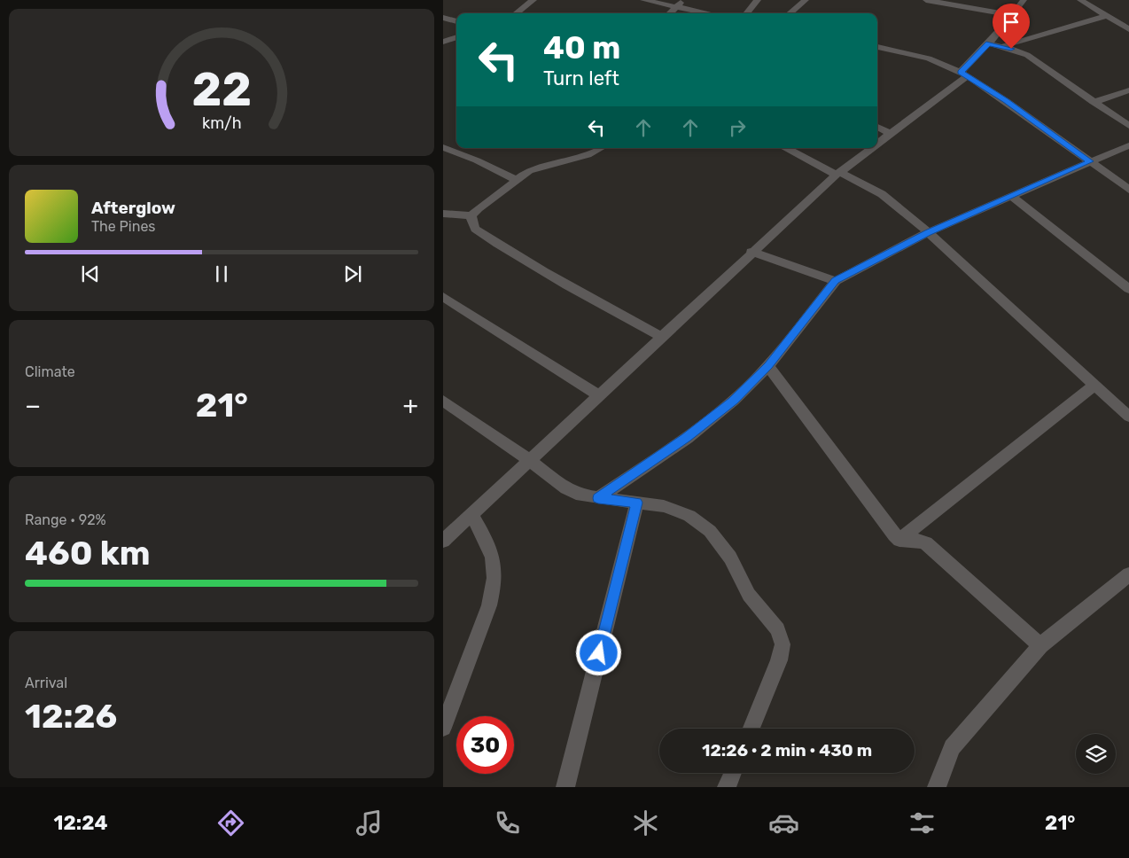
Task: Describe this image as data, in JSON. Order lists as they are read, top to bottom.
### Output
{
  "page": {
    "turn": ["40 m", "Turn left"],
    "song": ["Afterglow", "The Pines"],
    "tile": [
      "Climate",
      ["Range · 92%", "460 km"],
      ["Arrival", "12:26"]
    ],
    "heat": ["−", "21°", "+"],
    "limit": "30",
    "trip": "12:26 · 2 min · 430 m",
    "tabs": ["12:24", "21°"],
    "gauge": ["22", "km/h"]
  }
}
